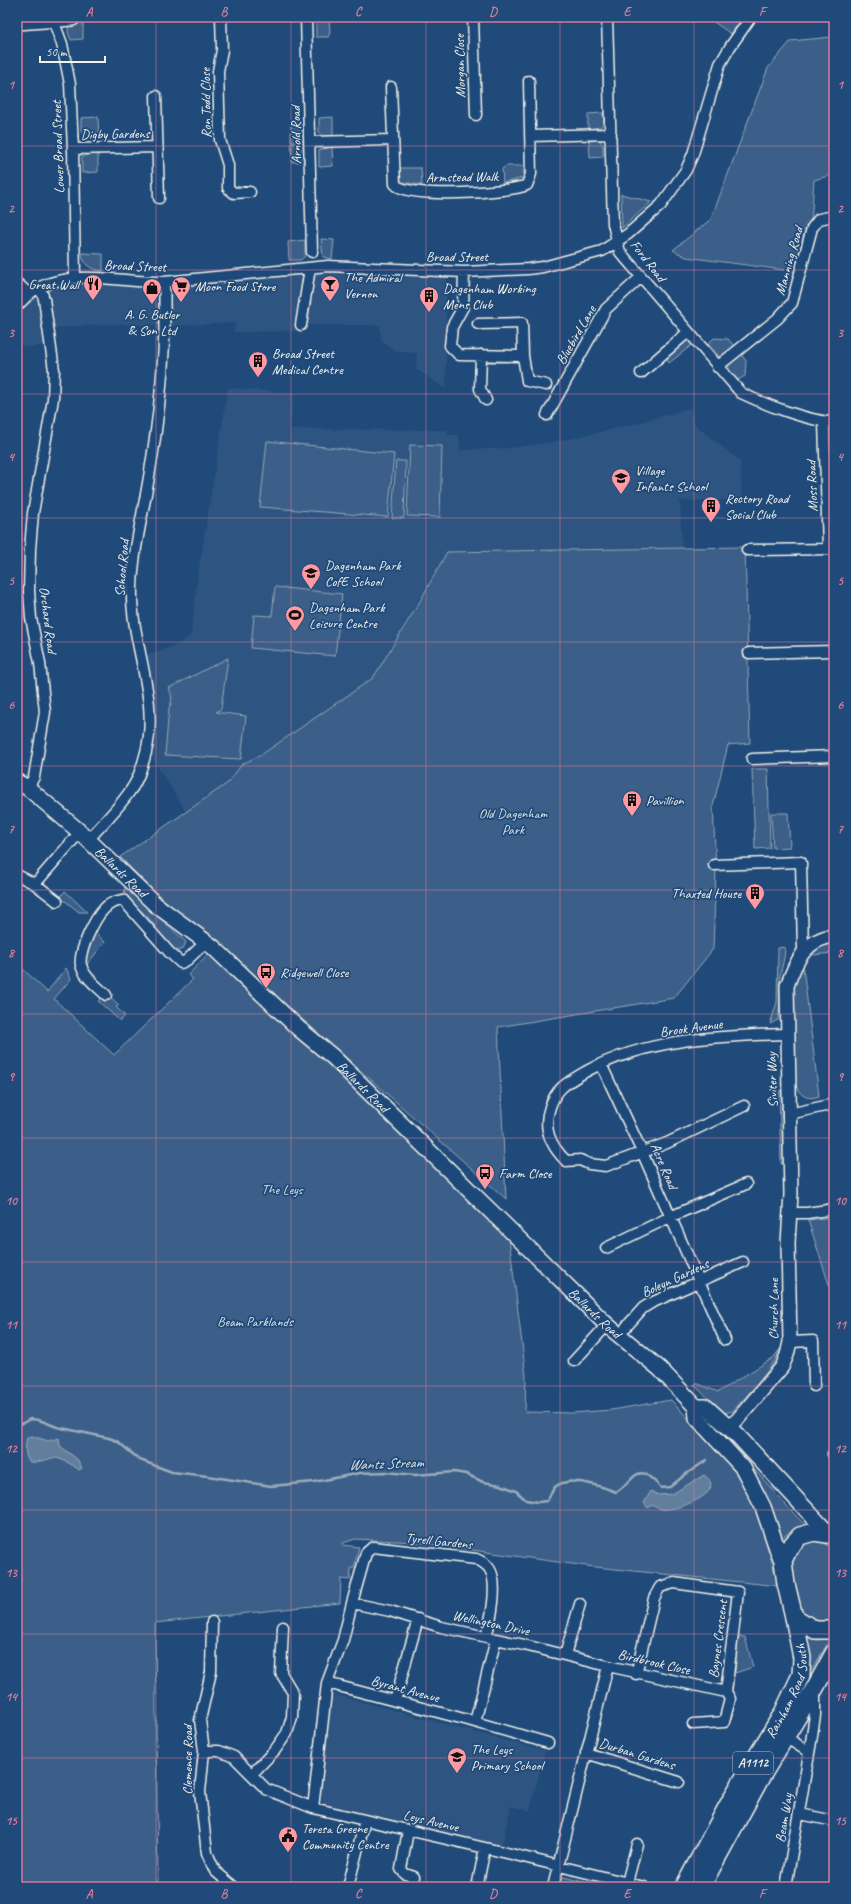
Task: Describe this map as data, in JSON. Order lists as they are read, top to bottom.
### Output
{
  "streets": {
    "main road": ["Ballards Road", "Rainham Road South", "A1112"],
    "street": [
      "Morgan Close",
      "Ron Todd Close",
      "Digby Gardens",
      "Arnold Road",
      "Lower Broad Street",
      "Armstead Walk",
      "Broad Street",
      "Ford Road",
      "Manning Road",
      "Bluebird Lane",
      "Moss Road",
      "School Road",
      "Orchard Road",
      "Brook Avenue",
      "Siviter Way",
      "Acre Road",
      "Boleyn Gardens",
      "Church Lane",
      "Tyrell Gardens",
      "Wellington Drive",
      "Baynes Crescent",
      "Birdbrook Close",
      "Byrant Avenue",
      "Durban Gardens",
      "Clemence Road",
      "Beam Way",
      "Leys Avenue"
    ]
  },
  "crossings": [
    ["Digby Gardens", "Lower Broad Street"],
    ["Lower Broad Street", "Broad Street"],
    ["Broad Street", "Ford Road"],
    ["Broad Street", "School Road"],
    ["Broad Street", "Orchard Road"],
    ["Ford Road", "Manning Road"],
    ["Ford Road", "Bluebird Lane"],
    ["Ford Road", "Moss Road"],
    ["School Road", "Ballards Road"],
    ["Orchard Road", "Ballards Road"],
    ["Ballards Road", "Church Lane"],
    ["Ballards Road", "A1112"],
    ["Brook Avenue", "Siviter Way"],
    ["Brook Avenue", "Acre Road"],
    ["Siviter Way", "Church Lane"],
    ["Acre Road", "Boleyn Gardens"],
    ["Tyrell Gardens", "Wellington Drive"],
    ["Wellington Drive", "Birdbrook Close"],
    ["Baynes Crescent", "Birdbrook Close"],
    ["Rainham Road South", "A1112"],
    ["Rainham Road South", "Beam Way"],
    ["Clemence Road", "Leys Avenue"]
  ],
  "water": ["Wantz Stream"],
  "parks": ["Old Dagenham Park", "The Leys", "Beam Parklands"],
  "places": {
    "restaurant": ["Great Wall"],
    "bar": ["The Admiral Vernon"],
    "supermarket": ["Moon Food Store"],
    "shop": ["A. G. Butler & Son Ltd"],
    "building": [
      "Dagenham Working Mens Club",
      "Broad Street Medical Centre",
      "Rectory Road Social Club",
      "Pavillion",
      "Thaxted House"
    ],
    "school or university": ["Village Infants School", "Dagenham Park CofE School", "The Leys Primary School"],
    "sports": ["Dagenham Park Leisure Centre"],
    "bus stop": ["Ridgewell Close", "Farm Close"],
    "public building": ["Teresa Greene Community Centre"]
  },
  "scale_bar": "50 m",
  "grid": {
    "columns": [
      "A",
      "B",
      "C",
      "D",
      "E",
      "F"
    ],
    "rows": [
      "1",
      "2",
      "3",
      "4",
      "5",
      "6",
      "7",
      "8",
      "9",
      "10",
      "11",
      "12",
      "13",
      "14",
      "15"
    ]
  }
}
